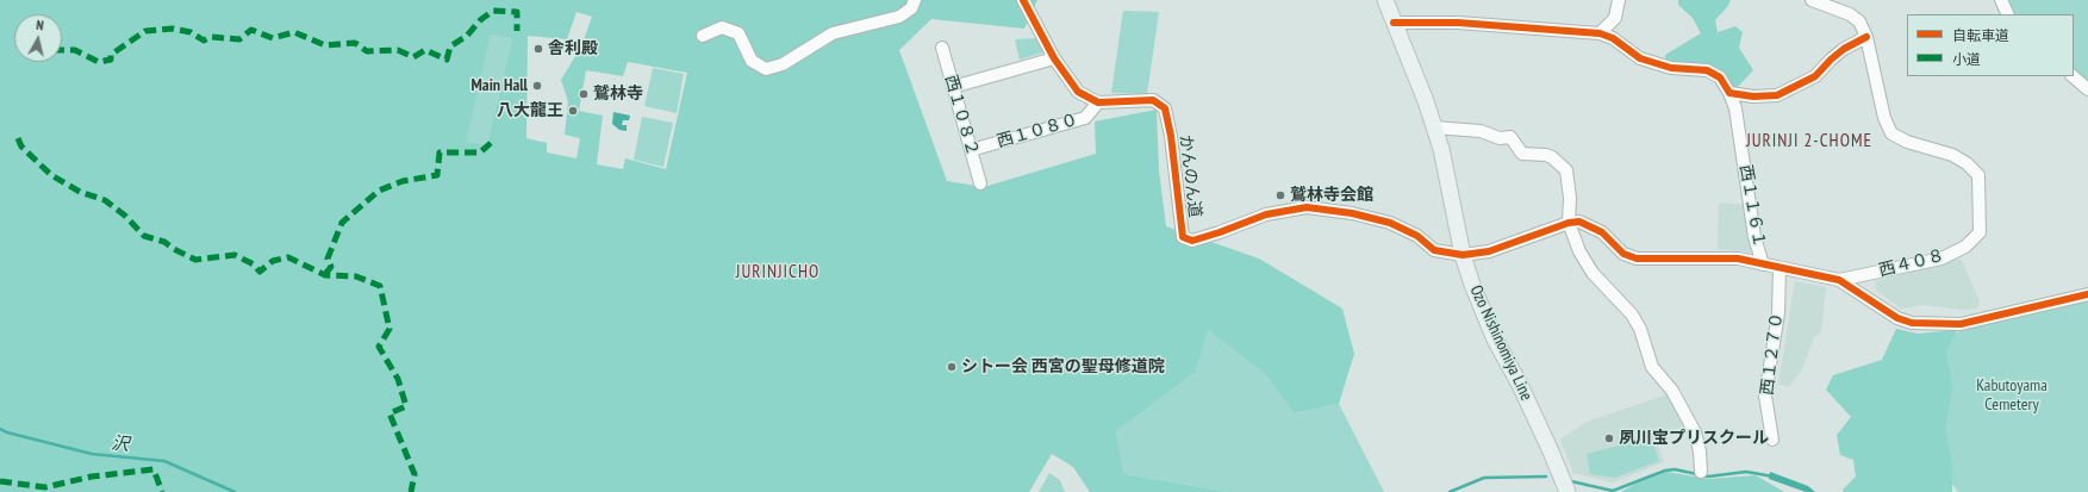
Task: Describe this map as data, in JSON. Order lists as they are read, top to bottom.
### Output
{
  "streets": {
    "main road": ["Ozo Nishinomiya Line"],
    "street": [
      "西１０８２",
      "西１０８０",
      "かんのん道",
      "西１１６１",
      "西４０８",
      "西１２７０"
    ]
  },
  "crossings": [
    ["西１０８２", "西１０８０"],
    ["西１０８０", "かんのん道"],
    ["かんのん道", "Ozo Nishinomiya Line"]
  ],
  "districts": ["JURINJI 2-CHOME", "JURINJICHO"],
  "water": ["沢"],
  "parks": ["Kabutoyama Cemetery"],
  "places": [
    "舎利殿",
    "Main Hall",
    "鷲林寺",
    "八大龍王",
    "鷲林寺会館",
    "シトー会 西宮の聖母修道院",
    "夙川宝プリスクール"
  ],
  "legend": ["自転車道", "小道"],
  "north": "top"
}
